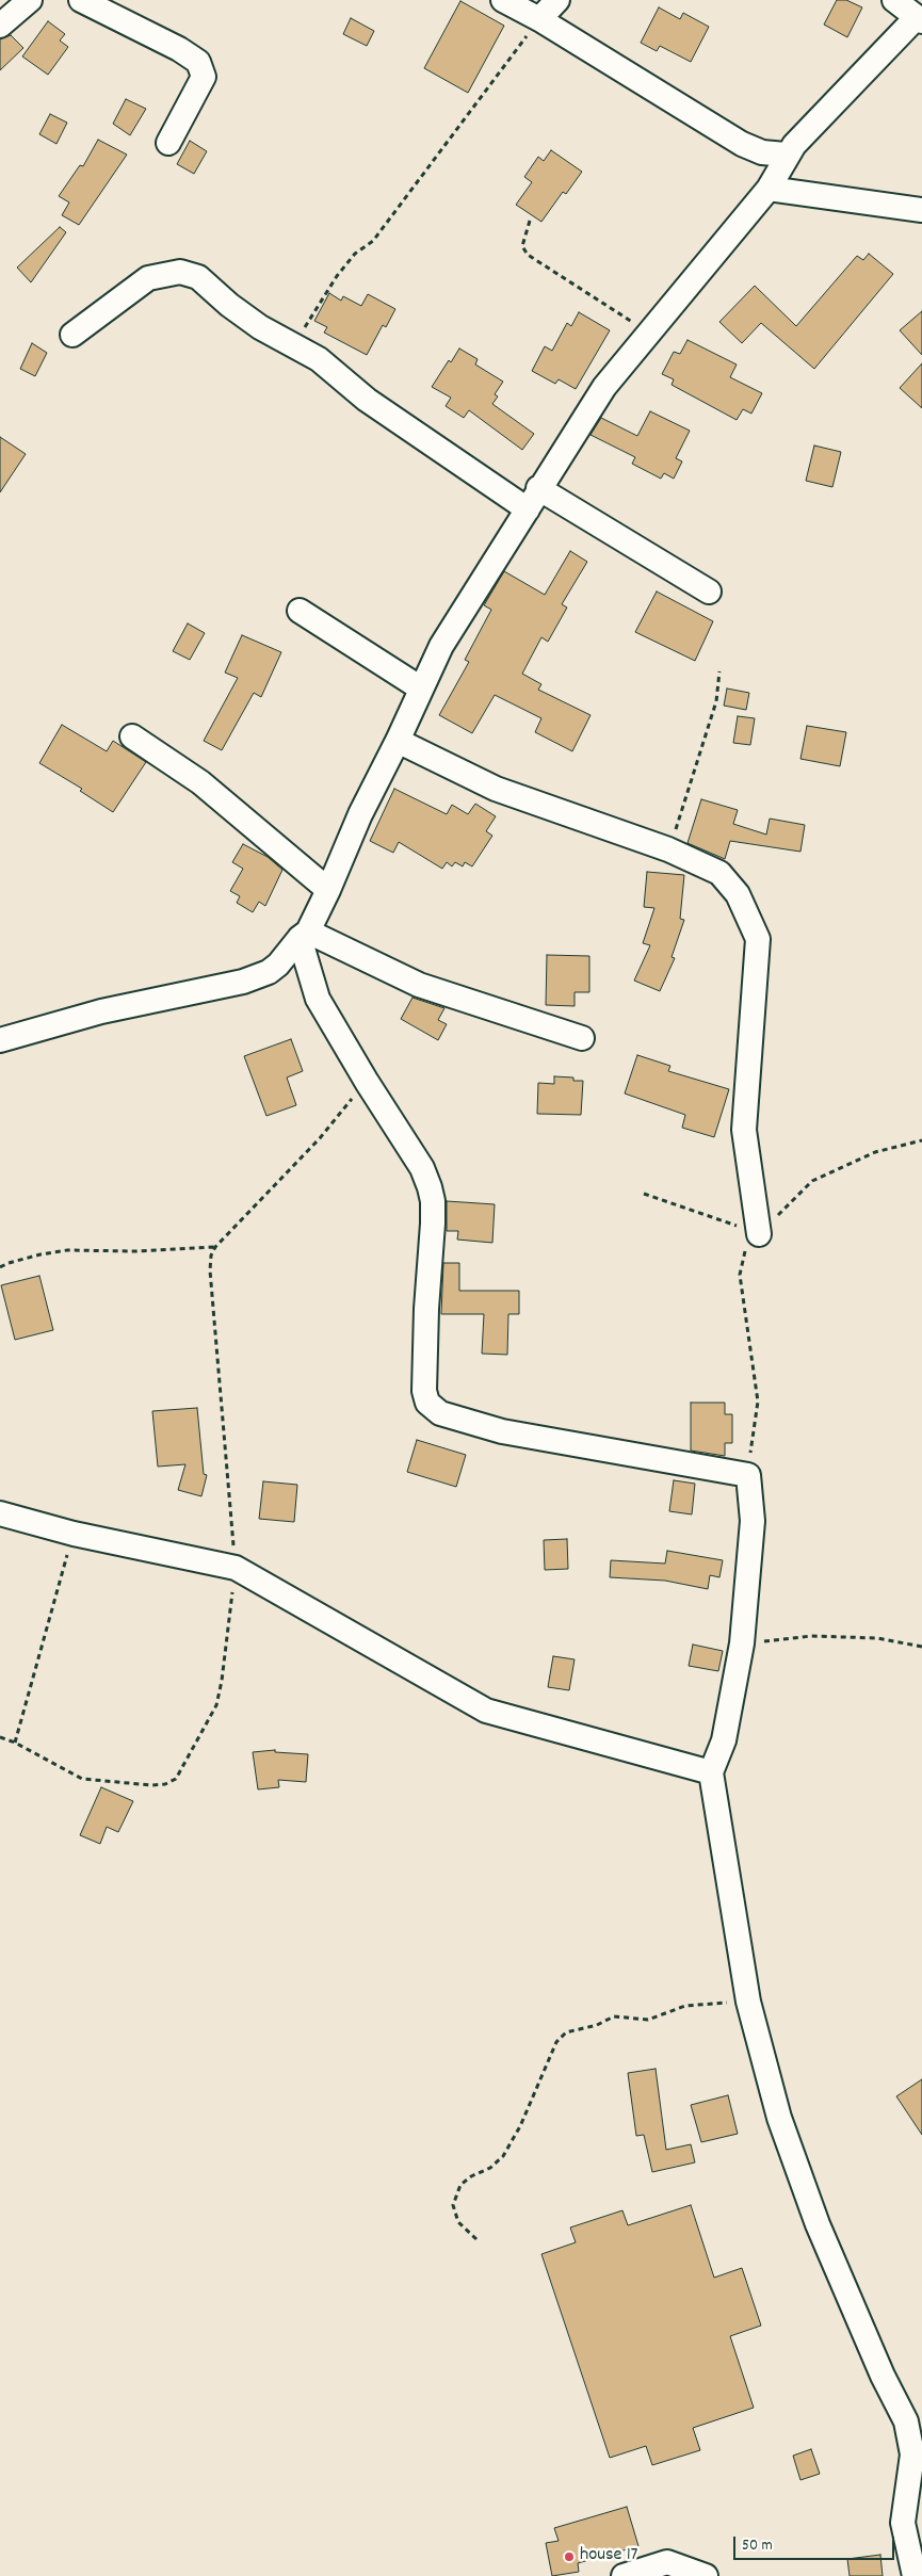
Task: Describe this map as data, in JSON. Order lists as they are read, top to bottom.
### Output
{
  "places": ["house 17"],
  "scale_bar": "50 m"
}
